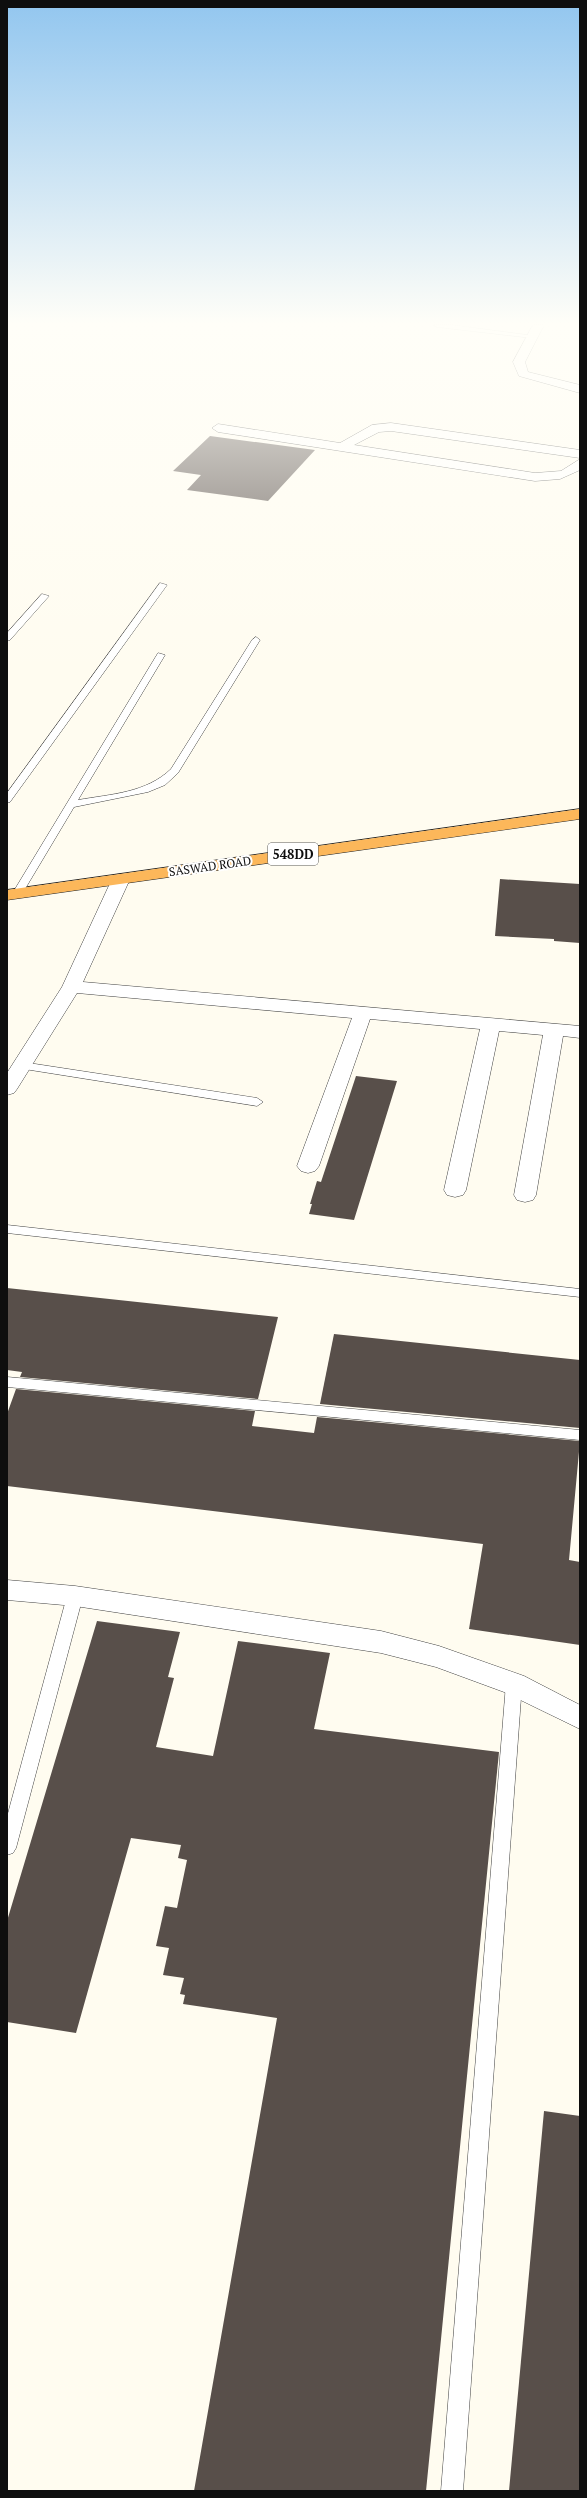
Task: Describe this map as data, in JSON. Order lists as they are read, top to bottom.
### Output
{
  "streets": {
    "highway": ["548DD", "SASWAD ROAD"]
  }
}
